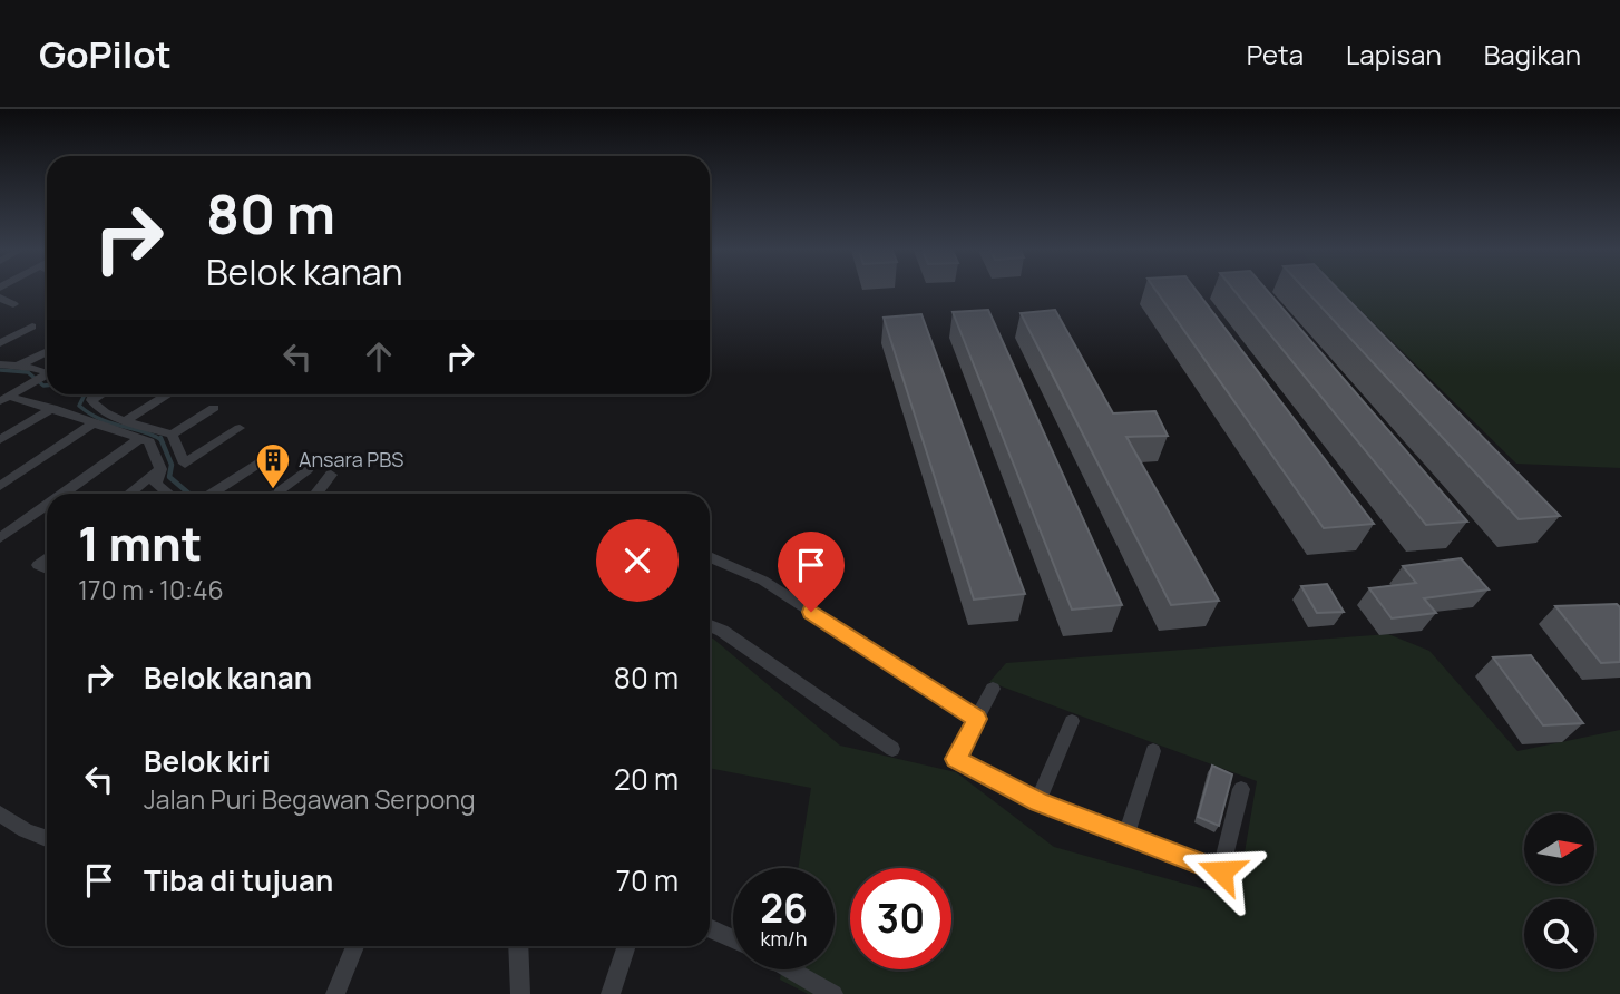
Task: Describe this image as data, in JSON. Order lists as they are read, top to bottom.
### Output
{
  "places": {
    "building": ["Ansara PBS"]
  },
  "north": "right",
  "page": {
    "header": "GoPilot",
    "nav": ["Peta", "Lapisan", "Bagikan"],
    "turn": ["80 m", "Belok kanan"],
    "heading": ["1 mnt", "170 m · 10:46"],
    "list": [
      {
        "name": "Belok kanan",
        "value": "80 m"
      },
      {
        "name": "Belok kiri",
        "note": "Jalan Puri Begawan Serpong",
        "value": "20 m"
      },
      {
        "name": "Tiba di tujuan",
        "value": "70 m"
      }
    ],
    "speed": "26 km/h",
    "limit": "30"
  }
}
